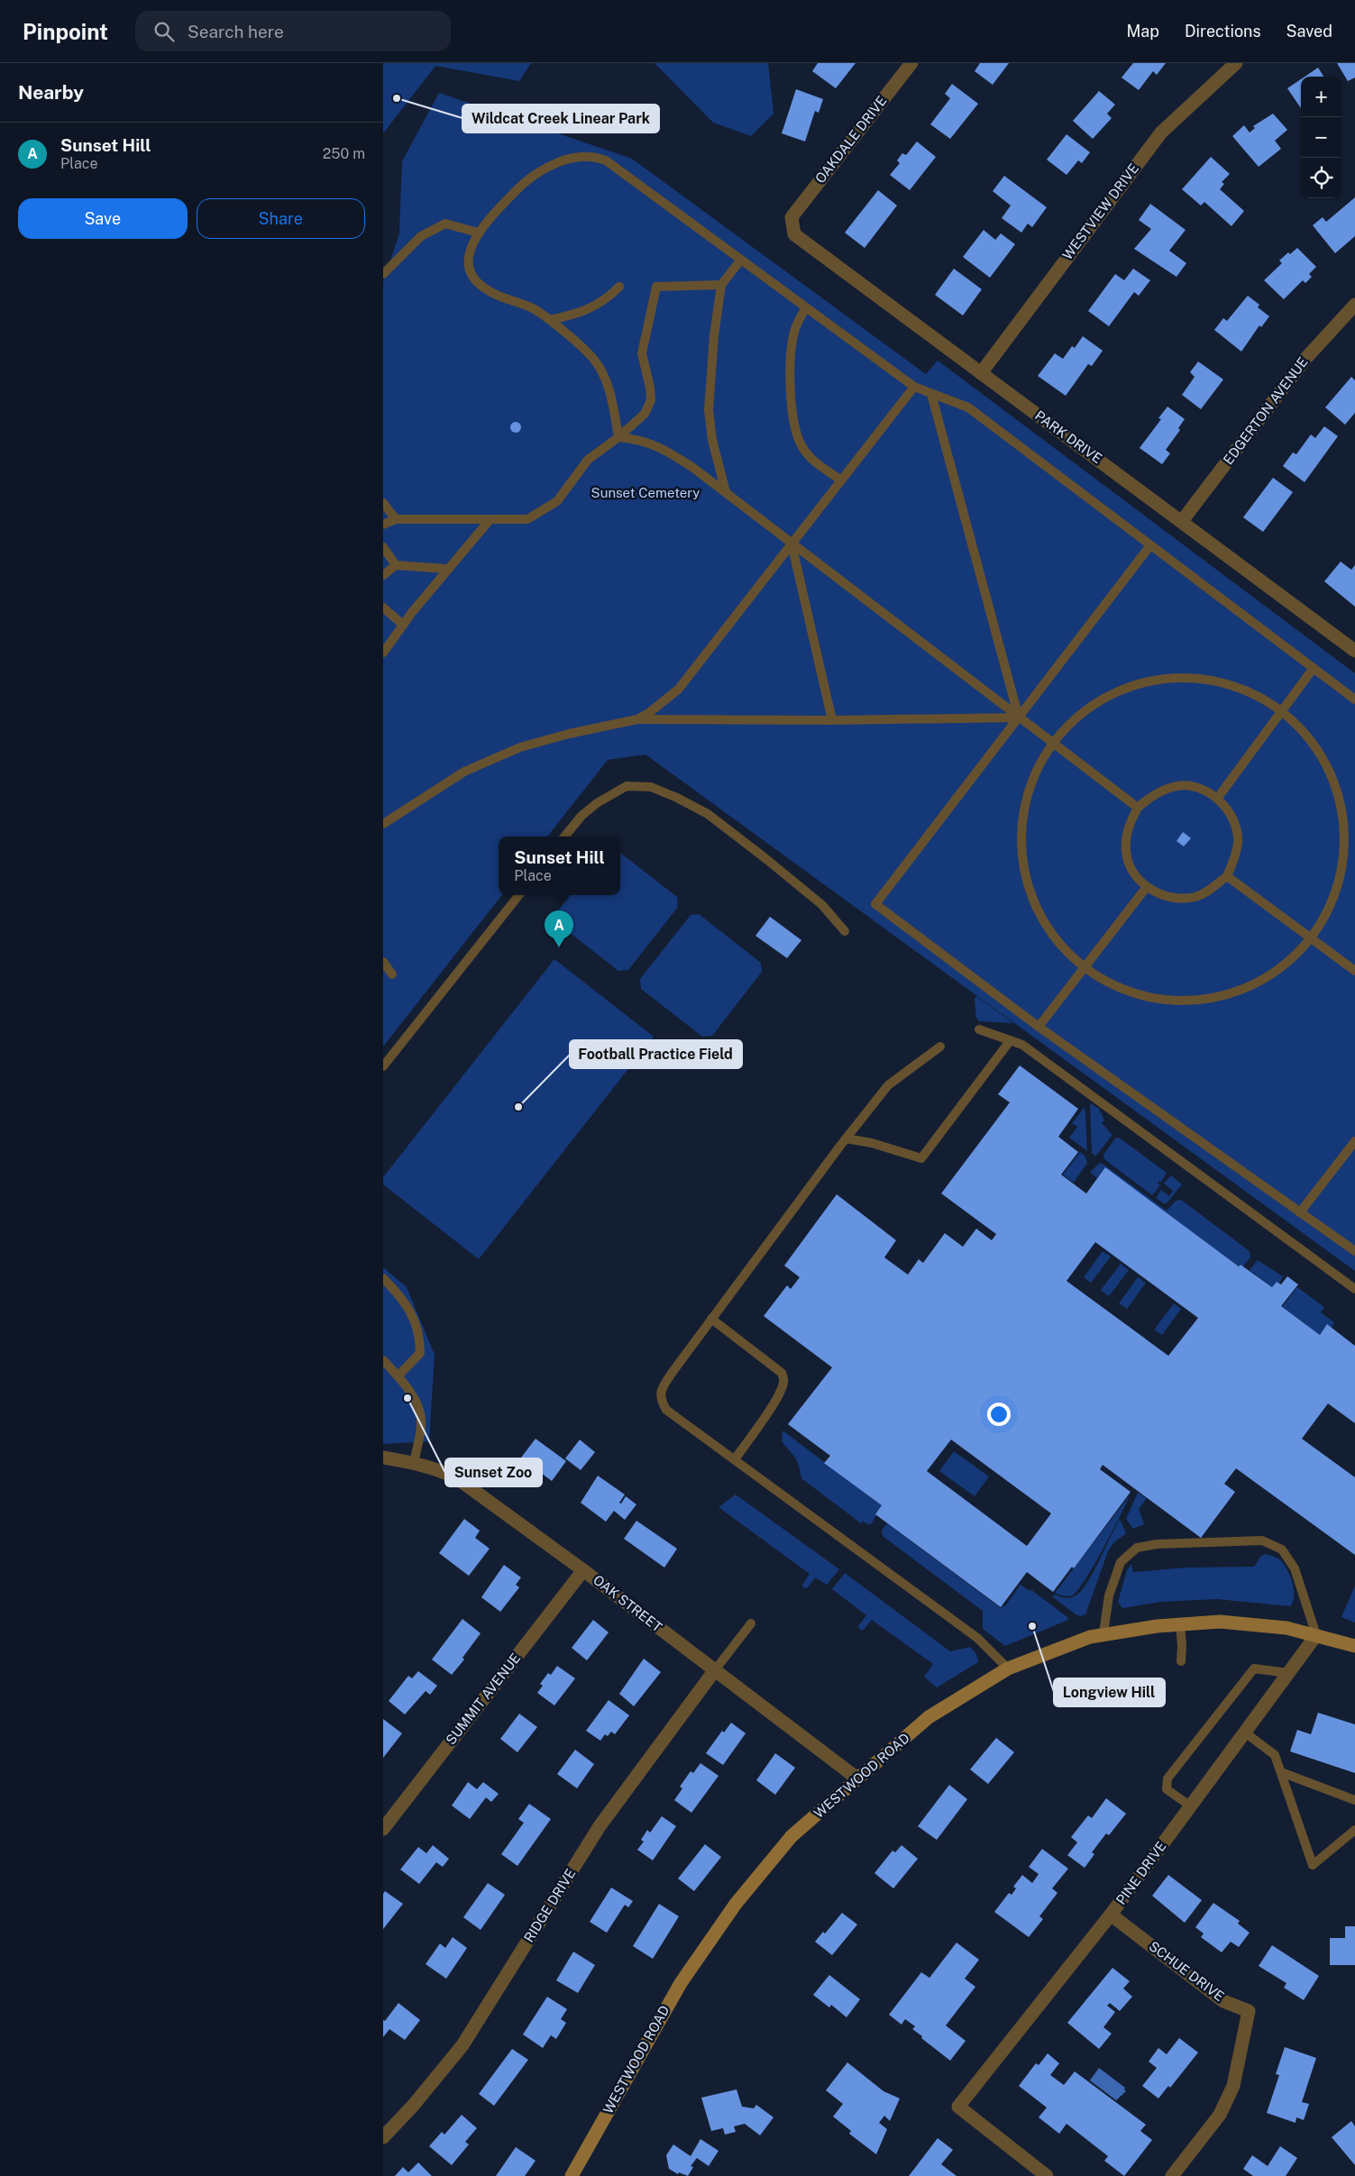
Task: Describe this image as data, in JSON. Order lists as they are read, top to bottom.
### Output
{
  "streets": {
    "street": [
      "OAKDALE DRIVE",
      "WESTVIEW DRIVE",
      "EDGERTON AVENUE",
      "PARK DRIVE",
      "OAK STREET",
      "SUMMIT AVENUE",
      "WESTWOOD ROAD",
      "PINE DRIVE",
      "RIDGE DRIVE",
      "SCHUE DRIVE"
    ]
  },
  "crossings": [
    ["OAKDALE DRIVE", "PARK DRIVE"],
    ["WESTVIEW DRIVE", "PARK DRIVE"],
    ["EDGERTON AVENUE", "PARK DRIVE"],
    ["OAK STREET", "SUMMIT AVENUE"],
    ["OAK STREET", "WESTWOOD ROAD"],
    ["OAK STREET", "RIDGE DRIVE"],
    ["WESTWOOD ROAD", "PINE DRIVE"],
    ["PINE DRIVE", "SCHUE DRIVE"]
  ],
  "parks": ["Sunset Cemetery"],
  "places": [
    "Wildcat Creek Linear Park",
    "Football Practice Field",
    "Sunset Zoo",
    "Longview Hill"
  ],
  "page": {
    "header": "Pinpoint",
    "search": "Search here",
    "nav": ["Map", "Directions", "Saved"],
    "heading": "Nearby",
    "map_buttons": ["+", "−"],
    "list": [
      {
        "mark": "A",
        "name": "Sunset Hill",
        "note": "Place",
        "value": "250 m"
      }
    ],
    "buttons": ["Save", "Share"],
    "popup": ["Sunset Hill", "Place"],
    "pins": "A"
  }
}
